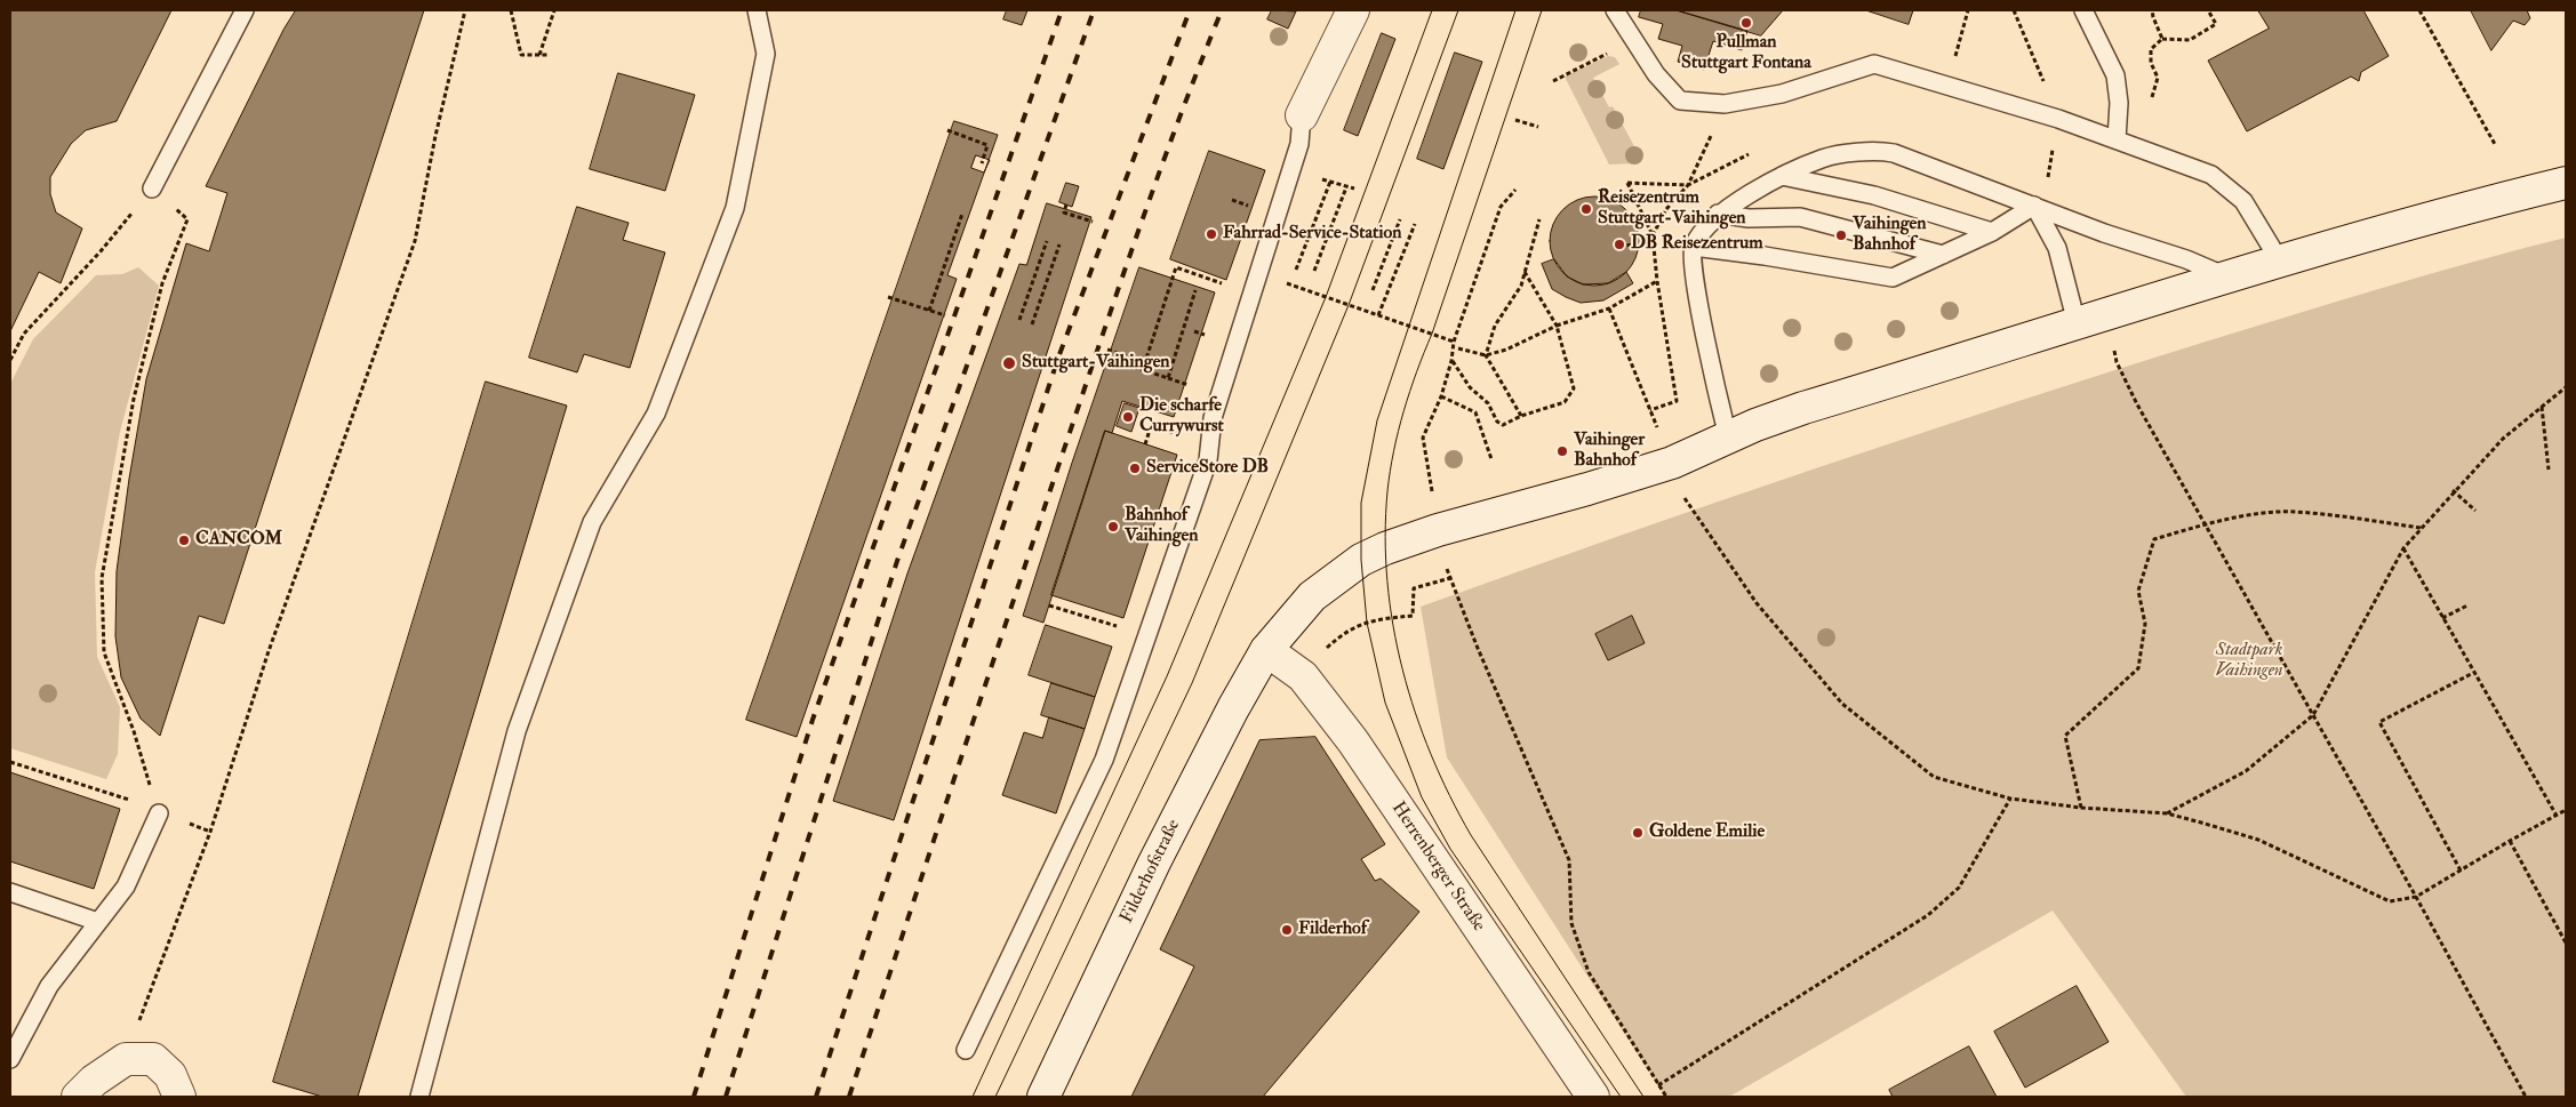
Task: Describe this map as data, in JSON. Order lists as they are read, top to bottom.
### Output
{
  "streets": {
    "street": ["Herrenberger Straße", "Filderhofstraße"]
  },
  "crossings": [
    ["Herrenberger Straße", "Filderhofstraße"]
  ],
  "parks": ["Stadtpark Vaihingen"],
  "places": [
    "Pullman Stuttgart Fontana",
    "Reisezentrum Stuttgart-Vaihingen",
    "Fahrrad-Service-Station",
    "Vaihingen Bahnhof",
    "DB Reisezentrum",
    "Stuttgart-Vaihingen",
    "Die scharfe Currywurst",
    "Vaihinger Bahnhof",
    "ServiceStore DB",
    "Bahnhof Vaihingen",
    "CANCOM",
    "Goldene Emilie",
    "Filderhof"
  ]
}
